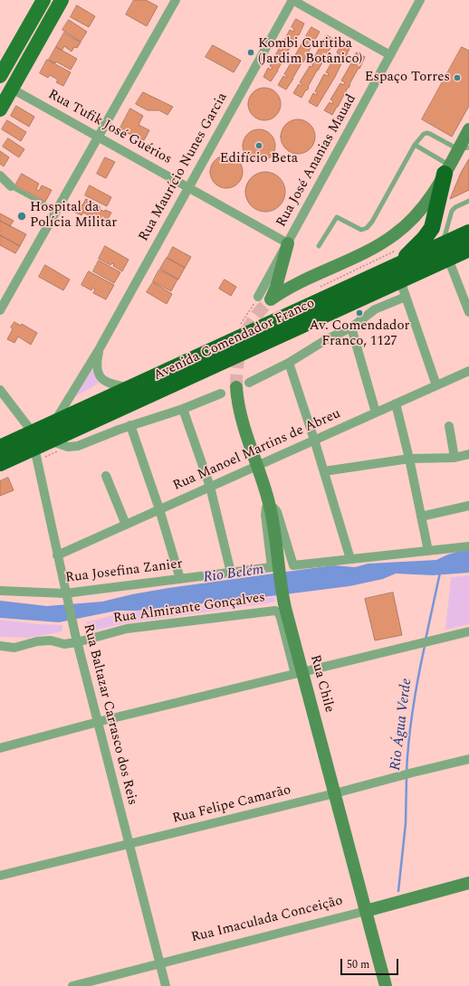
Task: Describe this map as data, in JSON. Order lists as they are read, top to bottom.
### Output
{
  "streets": {
    "highway": ["Avenida Comendador Franco"],
    "main road": ["Rua Chile", "Rua Imaculada Conceição"],
    "street": [
      "Rua Tufik José Guérios",
      "Rua José Ananias Mauad",
      "Rua Maurício Nunes Garcia",
      "Rua Manoel Martins de Abreu",
      "Rua Josefina Zanier",
      "Rua Almirante Gonçalves",
      "Rua Baltazar Carrasco dos Reis",
      "Rua Felipe Camarão"
    ]
  },
  "crossings": [
    ["Rua Tufik José Guérios", "Rua José Ananias Mauad"],
    ["Rua Tufik José Guérios", "Rua Maurício Nunes Garcia"],
    ["Rua Maurício Nunes Garcia", "Avenida Comendador Franco"],
    ["Avenida Comendador Franco", "Rua Baltazar Carrasco dos Reis"],
    ["Rua Manoel Martins de Abreu", "Rua Chile"],
    ["Rua Manoel Martins de Abreu", "Rua Baltazar Carrasco dos Reis"],
    ["Rua Josefina Zanier", "Rua Chile"],
    ["Rua Josefina Zanier", "Rua Baltazar Carrasco dos Reis"],
    ["Rua Almirante Gonçalves", "Rua Chile"],
    ["Rua Almirante Gonçalves", "Rua Baltazar Carrasco dos Reis"],
    ["Rua Chile", "Rua Felipe Camarão"],
    ["Rua Chile", "Rua Imaculada Conceição"],
    ["Rua Baltazar Carrasco dos Reis", "Rua Felipe Camarão"],
    ["Rua Baltazar Carrasco dos Reis", "Rua Imaculada Conceição"]
  ],
  "water": ["Rio Belém", "Rio Água Verde"],
  "places": [
    "Kombi Curitiba (Jardim Botânico)",
    "Espaço Torres",
    "Edifício Beta",
    "Hospital da Polícia Militar",
    "Av. Comendador Franco, 1127"
  ],
  "scale_bar": "50 m"
}
